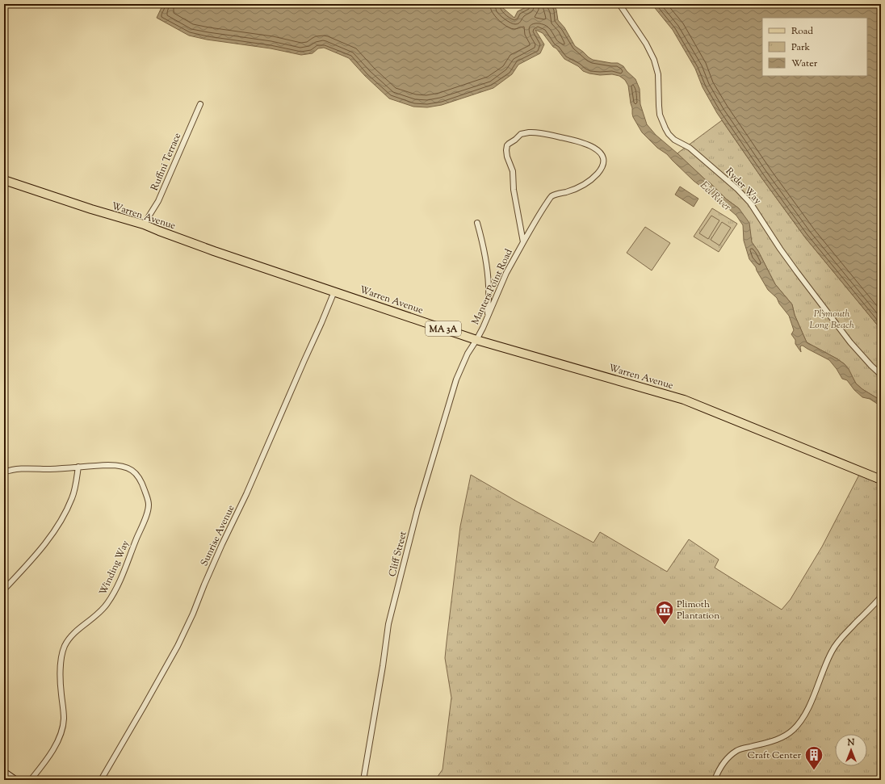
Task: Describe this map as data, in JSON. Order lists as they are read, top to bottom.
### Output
{
  "streets": {
    "main road": ["Warren Avenue", "MA 3A"],
    "street": [
      "Ruffini Terrace",
      "Ryder Way",
      "Manters Point Road",
      "Sunrise Avenue",
      "Cliff Street",
      "Winding Way"
    ]
  },
  "crossings": [
    ["Ruffini Terrace", "Warren Avenue"],
    ["Warren Avenue", "Manters Point Road"],
    ["Warren Avenue", "Sunrise Avenue"],
    ["Warren Avenue", "Cliff Street"],
    ["Manters Point Road", "Cliff Street"]
  ],
  "water": ["Eel River"],
  "parks": ["Plymouth Long Beach"],
  "places": {
    "museum": ["Plimoth Plantation"],
    "building": ["Craft Center"]
  },
  "legend": ["Road", "Park", "Water"],
  "north": "top"
}
